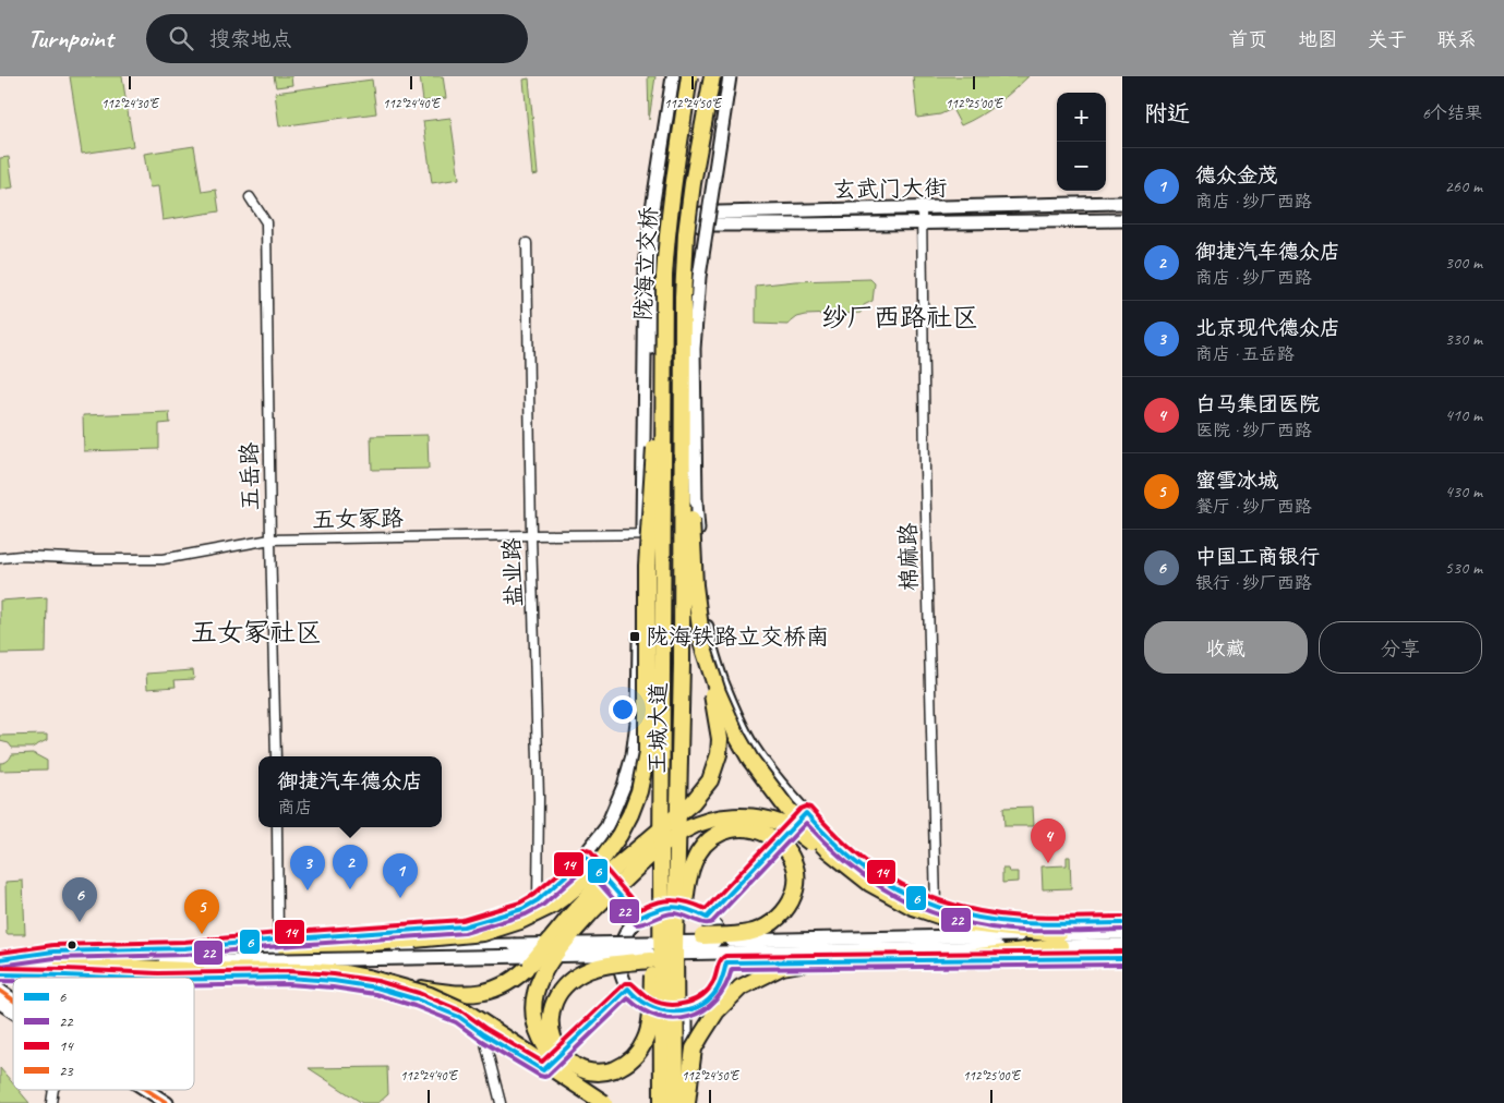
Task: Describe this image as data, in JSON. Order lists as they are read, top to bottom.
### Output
{
  "streets": {
    "highway": ["陇海立交桥", "王城大道"],
    "main road": ["玄武门大街"],
    "street": [
      "五岳路",
      "五女冢路",
      "棉麻路",
      "盐业路"
    ]
  },
  "crossings": [
    ["玄武门大街", "五女冢路"],
    ["玄武门大街", "棉麻路"],
    ["陇海立交桥", "王城大道"],
    ["五岳路", "五女冢路"],
    ["五女冢路", "盐业路"]
  ],
  "districts": ["纱厂西路社区", "五女冢社区"],
  "places": {
    "transit": ["陇海铁路立交桥南"]
  },
  "lines": [
    "transit line 14",
    "transit line 6",
    "transit line 22",
    "transit line 23"
  ],
  "legend": [
    "6",
    "22",
    "14",
    "23"
  ],
  "page": {
    "header": "Turnpoint",
    "search": "搜索地点",
    "nav": [
      "首页",
      "地图",
      "关于",
      "联系"
    ],
    "heading": ["附近", "6个结果"],
    "map_buttons": ["+", "−"],
    "list": [
      {
        "mark": "1",
        "name": "德众金茂",
        "note": "商店 · 纱厂西路",
        "value": "260 m"
      },
      {
        "mark": "2",
        "name": "御捷汽车德众店",
        "note": "商店 · 纱厂西路",
        "value": "300 m"
      },
      {
        "mark": "3",
        "name": "北京现代德众店",
        "note": "商店 · 五岳路",
        "value": "330 m"
      },
      {
        "mark": "4",
        "name": "白马集团医院",
        "note": "医院 · 纱厂西路",
        "value": "410 m"
      },
      {
        "mark": "5",
        "name": "蜜雪冰城",
        "note": "餐厅 · 纱厂西路",
        "value": "430 m"
      },
      {
        "mark": "6",
        "name": "中国工商银行",
        "note": "银行 · 纱厂西路",
        "value": "530 m"
      }
    ],
    "buttons": ["收藏", "分享"],
    "popup": ["御捷汽车德众店", "商店"],
    "pins": [
      "4",
      "2",
      "3",
      "1",
      "6",
      "5"
    ]
  },
  "coordinates": [
    "112°24'30\"E",
    "112°24'40\"E",
    "112°24'50\"E",
    "112°25'00\"E"
  ]
}
